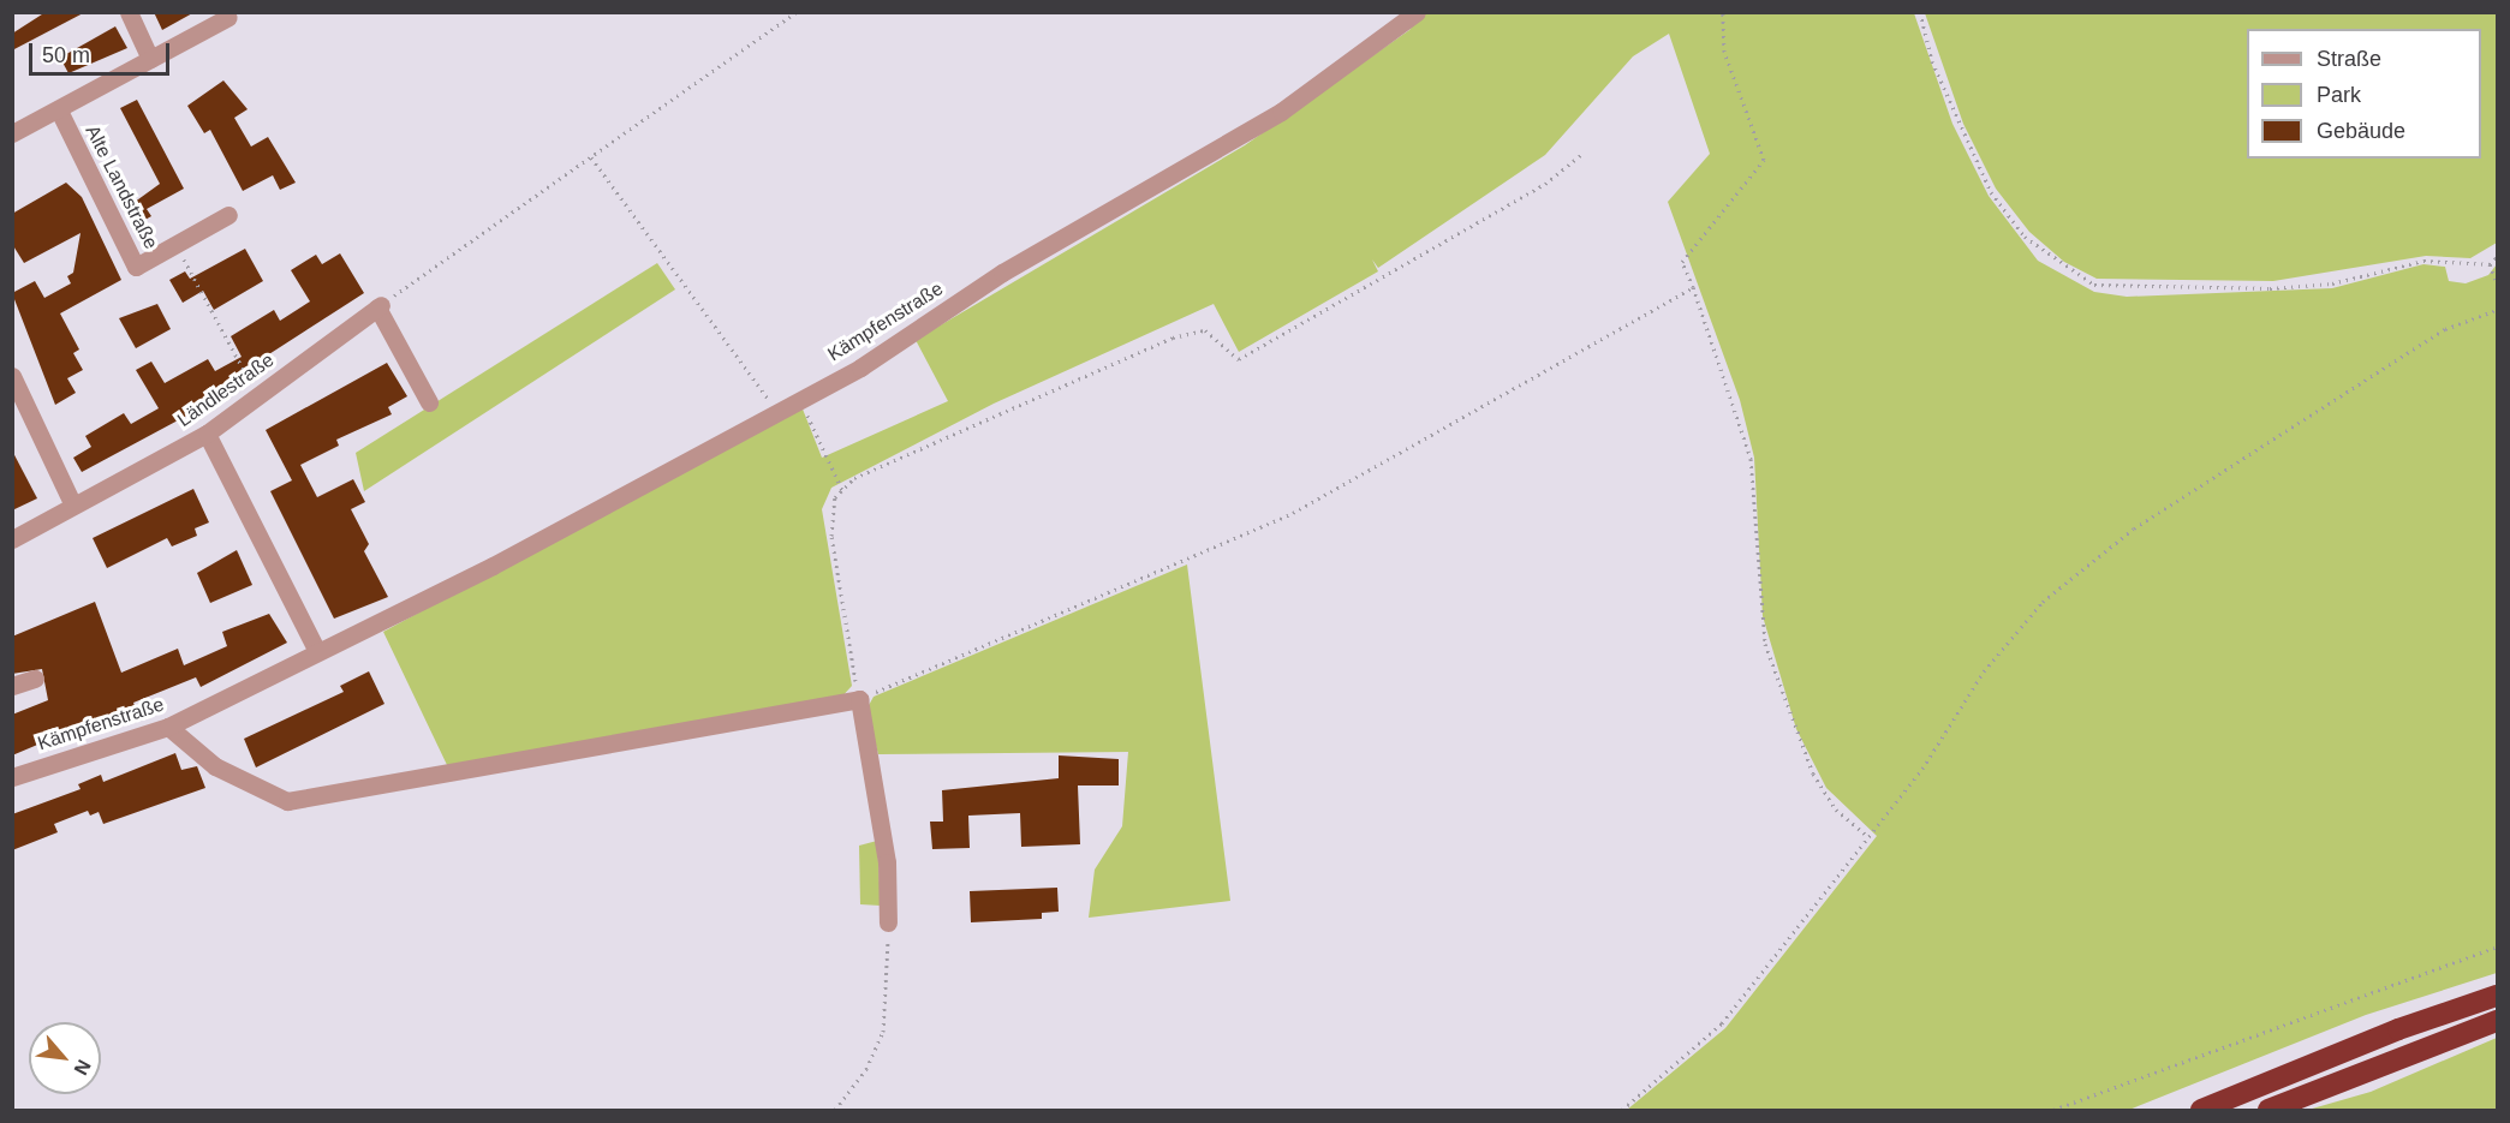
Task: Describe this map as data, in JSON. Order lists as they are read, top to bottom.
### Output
{
  "streets": {
    "street": ["Alte Landstraße", "Kämpfenstraße", "Ländlestraße"]
  },
  "legend": ["Straße", "Park", "Gebäude"],
  "scale_bar": "50 m",
  "north": "bottom right"
}
